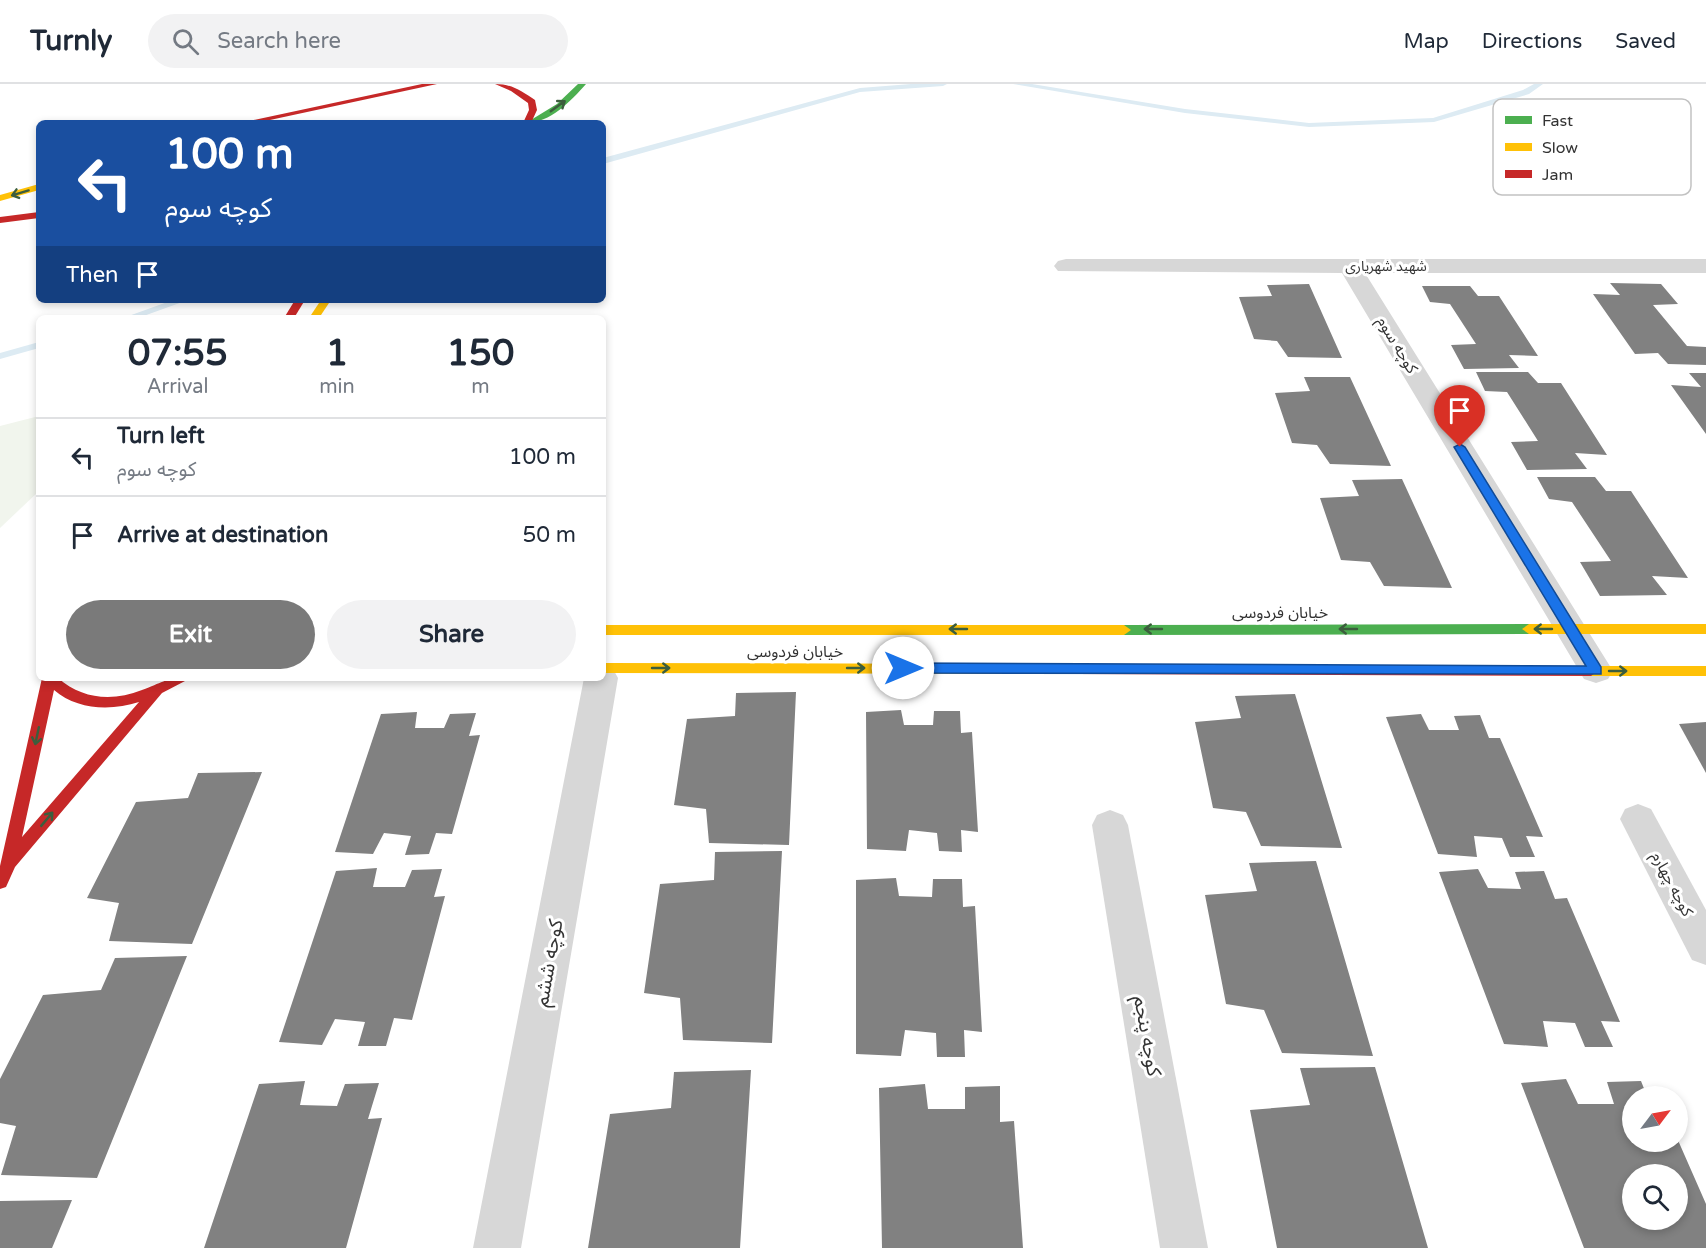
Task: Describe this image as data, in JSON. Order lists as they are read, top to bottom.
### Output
{
  "streets": {
    "street": [
      "شهید شهریاری",
      "کوچه سوم",
      "خیابان فردوسی",
      "کوچه چهارم",
      "کوچه ششم",
      "کوچه پنجم"
    ]
  },
  "crossings": [
    ["شهید شهریاری", "کوچه سوم"],
    ["کوچه سوم", "خیابان فردوسی"]
  ],
  "legend": ["Fast", "Slow", "Jam"],
  "north": "top right",
  "page": {
    "header": "Turnly",
    "search": "Search here",
    "nav": ["Map", "Directions", "Saved"],
    "turn": ["100 m", "کوچه سوم"],
    "then": "Then",
    "eta": [
      "07:55",
      "Arrival",
      "1",
      "min",
      "150",
      "m"
    ],
    "list": [
      {
        "name": "Turn left",
        "note": "کوچه سوم",
        "value": "100 m"
      },
      {
        "name": "Arrive at destination",
        "value": "50 m"
      }
    ],
    "buttons": ["Exit", "Share"]
  }
}
